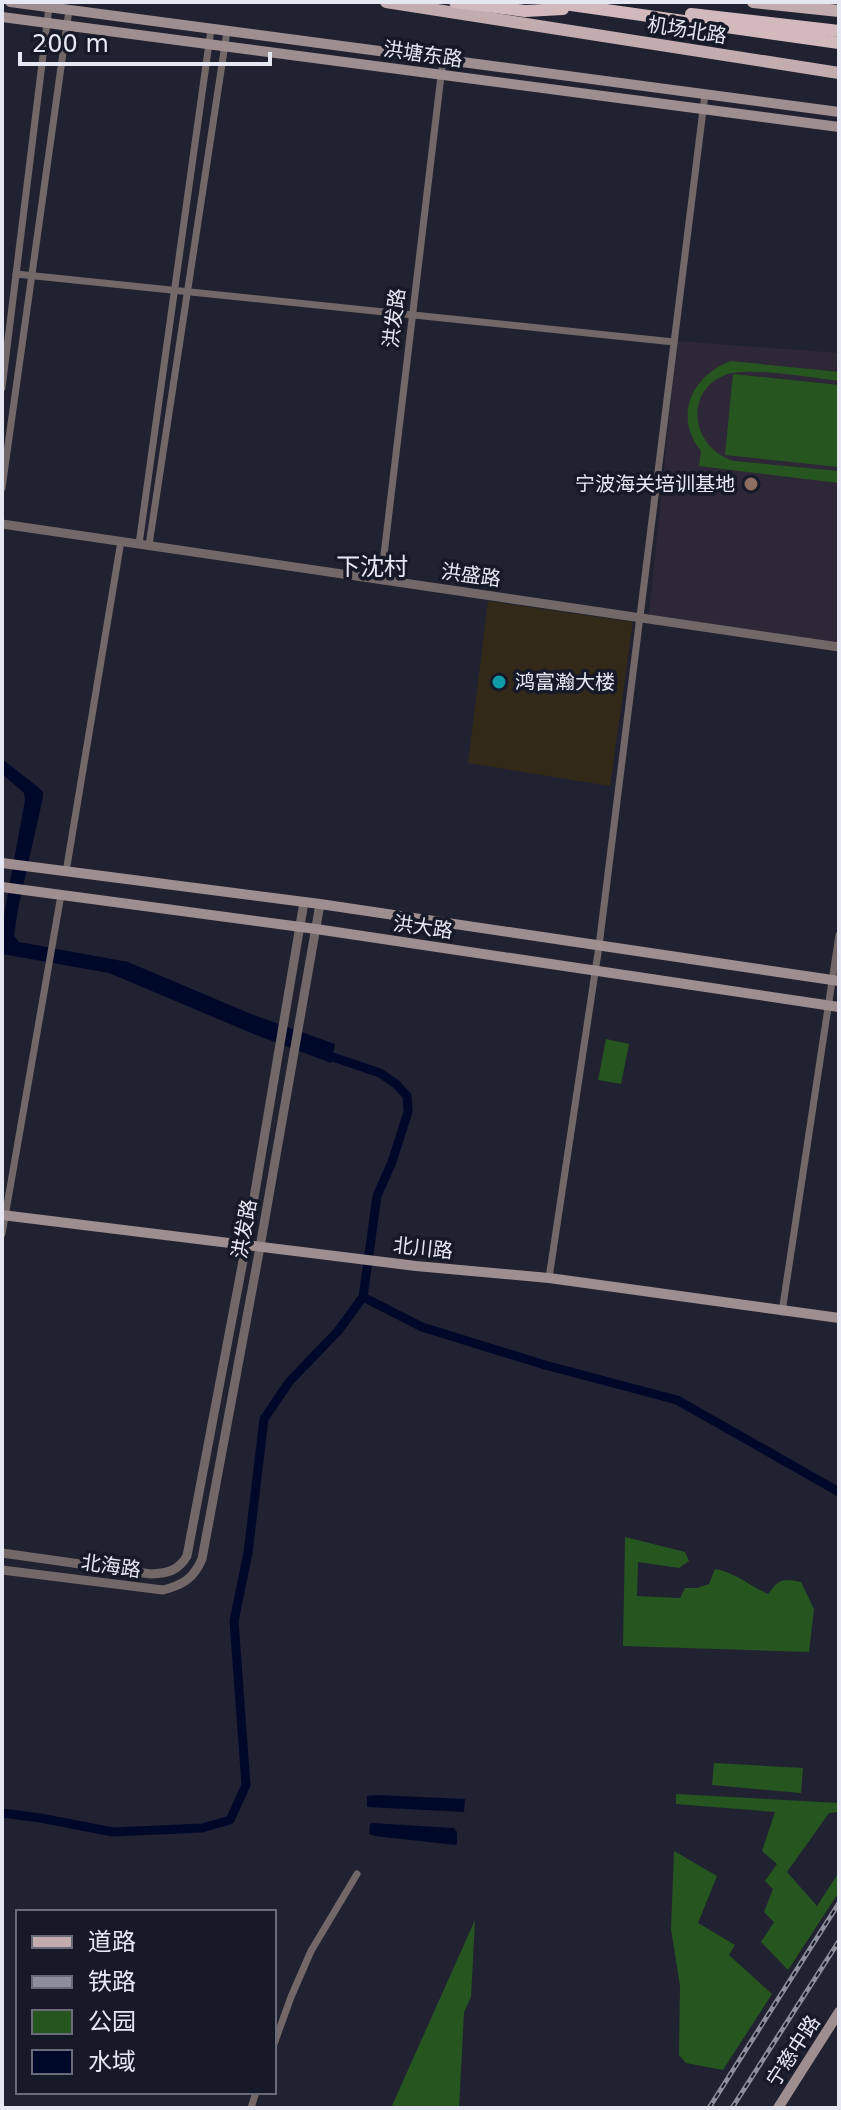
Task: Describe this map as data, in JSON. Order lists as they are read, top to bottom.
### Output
{
  "streets": {
    "main road": [
      "机场北路",
      "洪塘东路",
      "洪大路",
      "北川路",
      "宁慈中路"
    ],
    "street": ["洪发路", "洪盛路", "北海路"]
  },
  "crossings": [
    ["洪塘东路", "洪发路"],
    ["洪发路", "洪盛路"],
    ["洪发路", "洪大路"],
    ["洪发路", "北川路"],
    ["洪发路", "北海路"]
  ],
  "districts": ["下沈村"],
  "places": ["宁波海关培训基地", "鸿富瀚大楼"],
  "legend": [
    "道路",
    "铁路",
    "公园",
    "水域"
  ],
  "scale_bar": "200 m"
}
